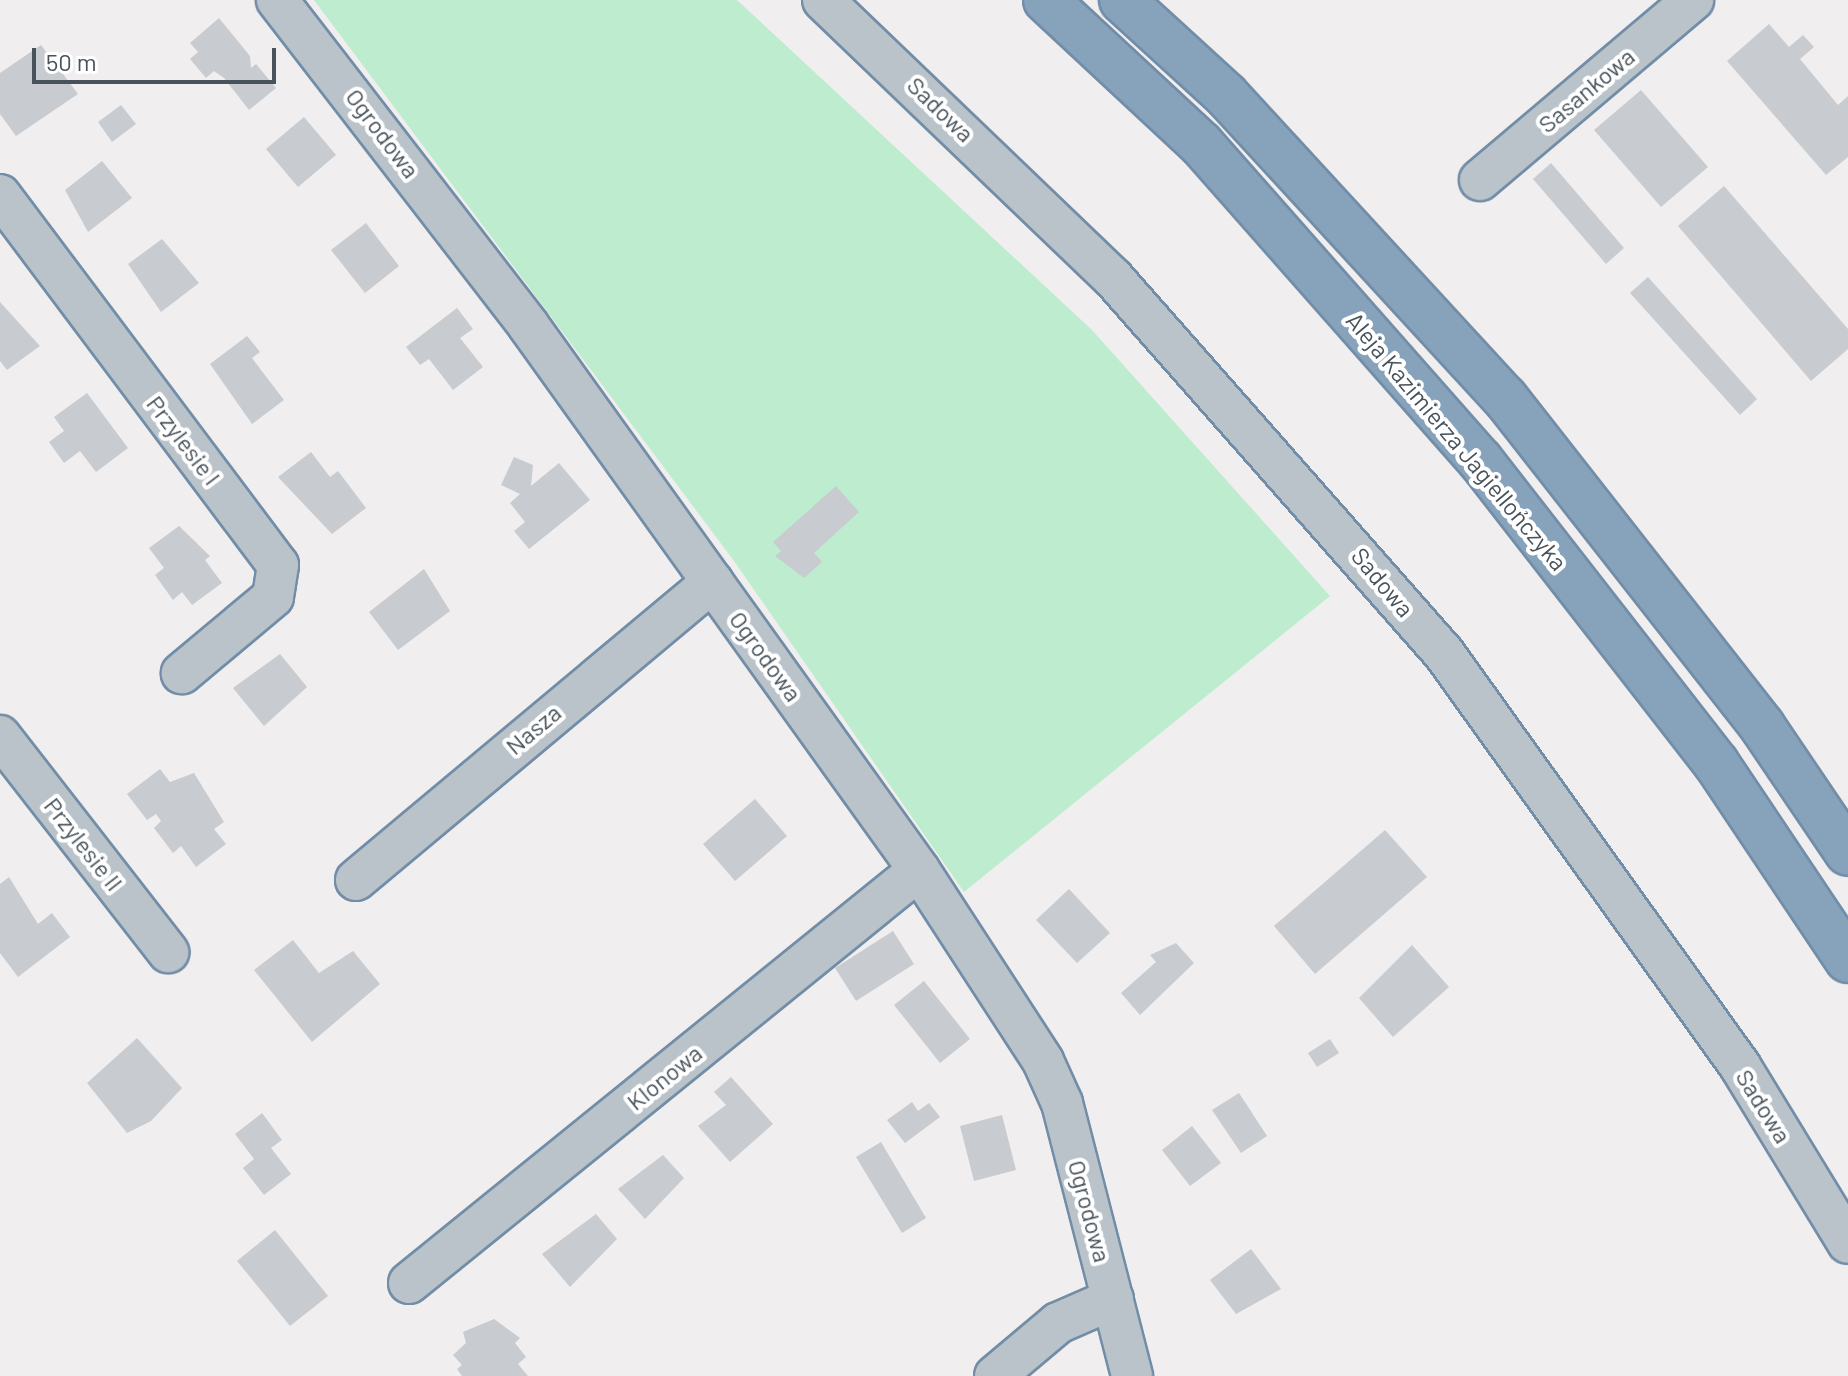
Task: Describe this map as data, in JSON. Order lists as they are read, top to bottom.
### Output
{
  "streets": {
    "highway": ["Aleja Kazimierza Jagiellończyka"],
    "street": [
      "Sasankowa",
      "Sadowa",
      "Ogrodowa",
      "Przylesie I",
      "Nasza",
      "Przylesie II",
      "Klonowa"
    ]
  },
  "crossings": [
    ["Ogrodowa", "Nasza"],
    ["Ogrodowa", "Klonowa"]
  ],
  "scale_bar": "50 m"
}
